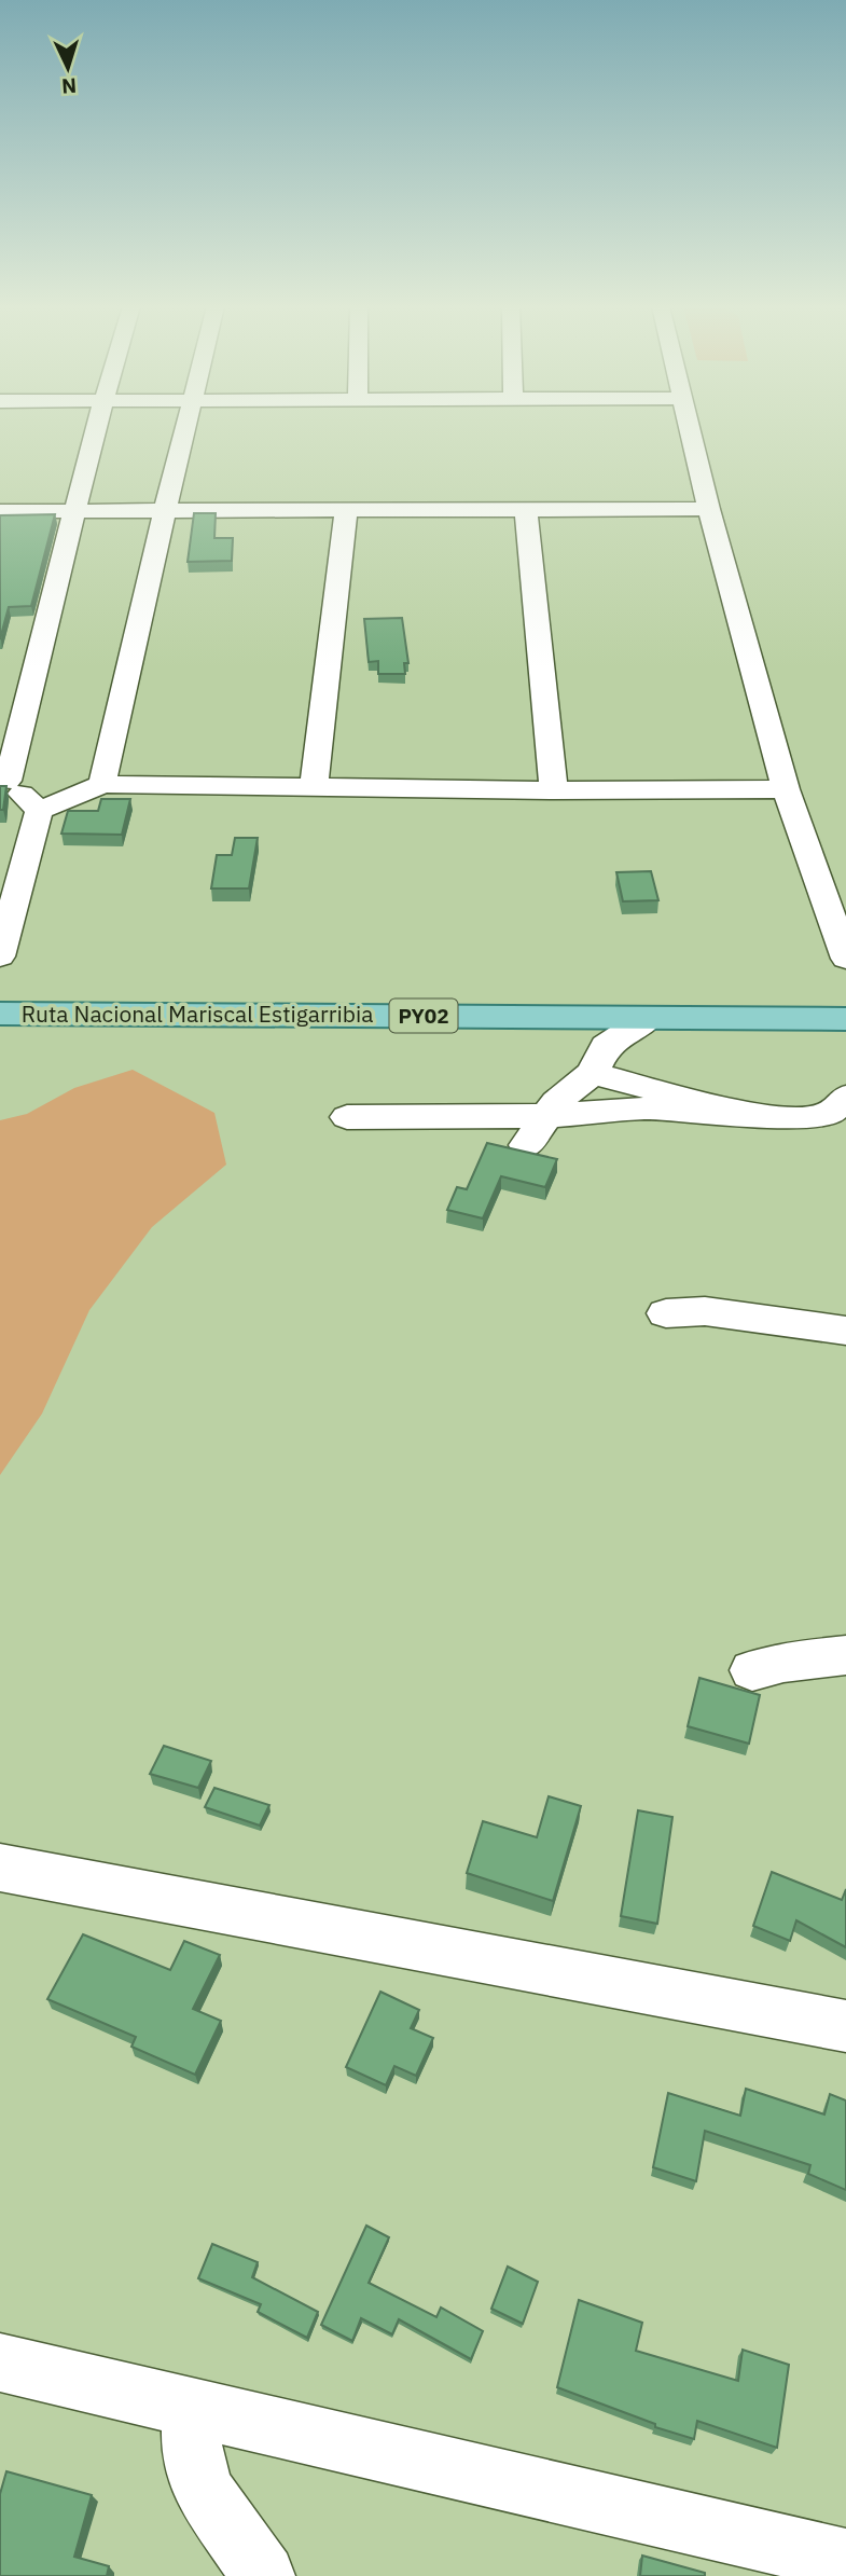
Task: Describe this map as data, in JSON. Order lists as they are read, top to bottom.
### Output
{
  "streets": {
    "main road": ["Ruta Nacional Mariscal Estigarribia", "PY02"]
  },
  "north": "bottom"
}
